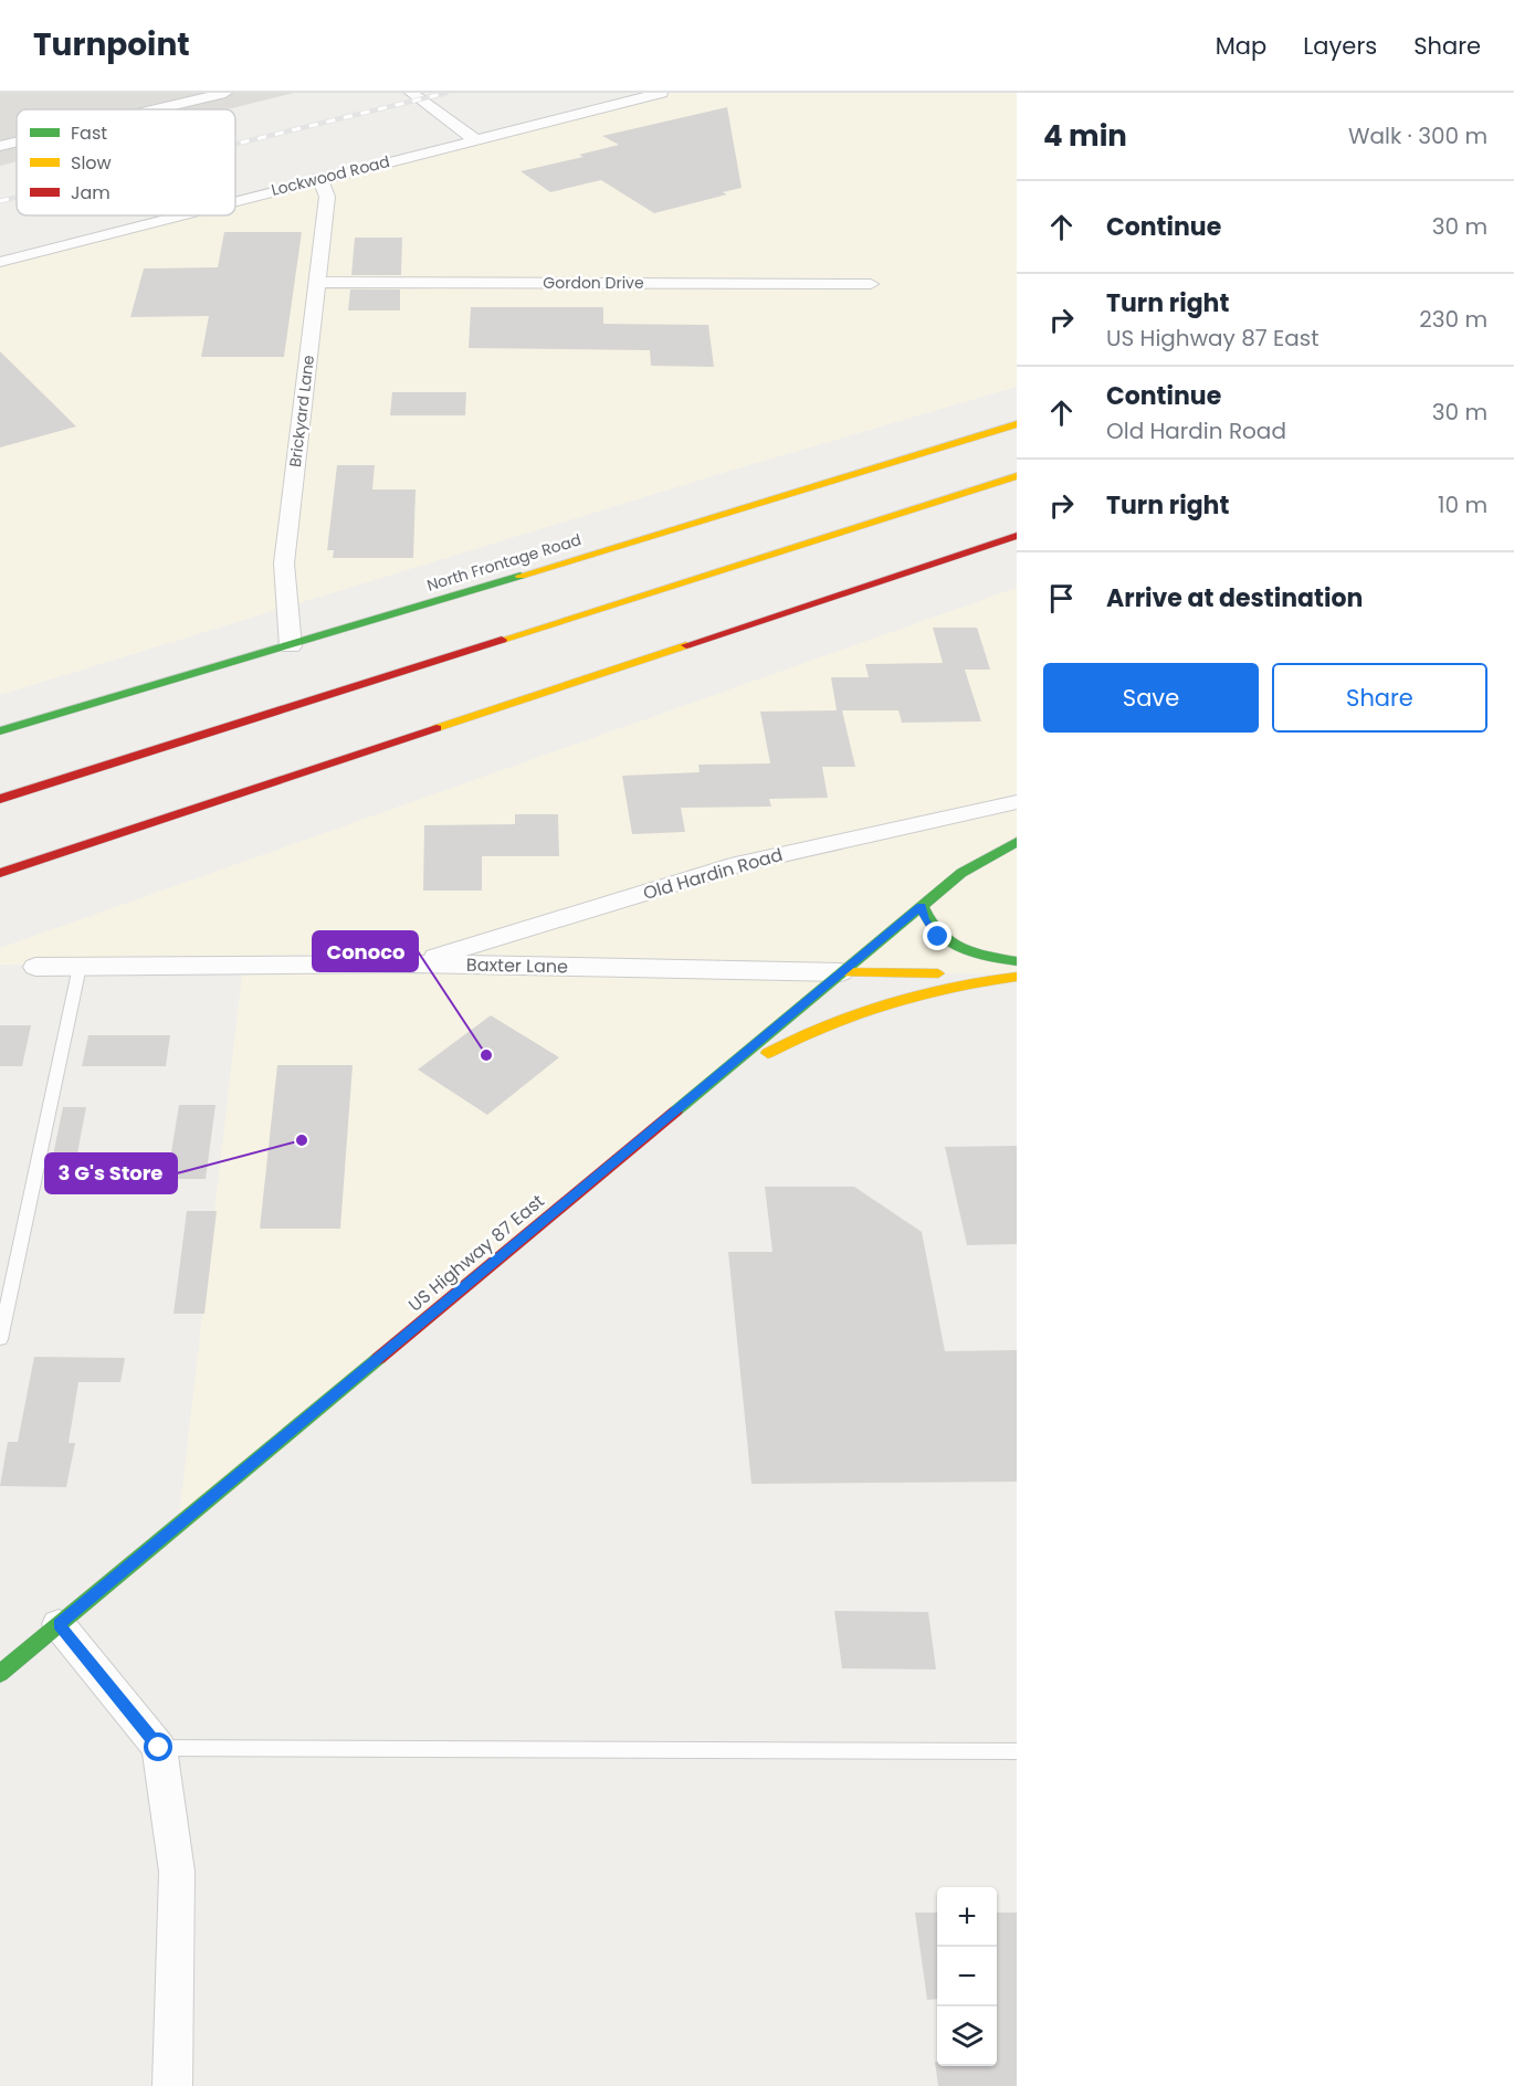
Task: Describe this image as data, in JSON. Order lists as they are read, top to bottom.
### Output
{
  "streets": {
    "main road": ["North Frontage Road", "US Highway 87 East"],
    "street": [
      "Lockwood Road",
      "Gordon Drive",
      "Brickyard Lane",
      "Old Hardin Road",
      "Baxter Lane"
    ]
  },
  "crossings": [
    ["Lockwood Road", "Brickyard Lane"],
    ["Gordon Drive", "Brickyard Lane"],
    ["Brickyard Lane", "North Frontage Road"],
    ["Old Hardin Road", "Baxter Lane"],
    ["Baxter Lane", "US Highway 87 East"]
  ],
  "places": ["Conoco", "3 G's Store"],
  "legend": ["Fast", "Slow", "Jam"],
  "page": {
    "header": "Turnpoint",
    "nav": ["Map", "Layers", "Share"],
    "heading": ["4 min", "Walk · 300 m"],
    "list": [
      ["Continue", "30 m"],
      ["Turn right", "US Highway 87 East", "230 m"],
      ["Continue", "Old Hardin Road", "30 m"],
      ["Turn right", "10 m"],
      "Arrive at destination"
    ],
    "buttons": ["Save", "Share"],
    "map_buttons": ["+", "−"]
  }
}
